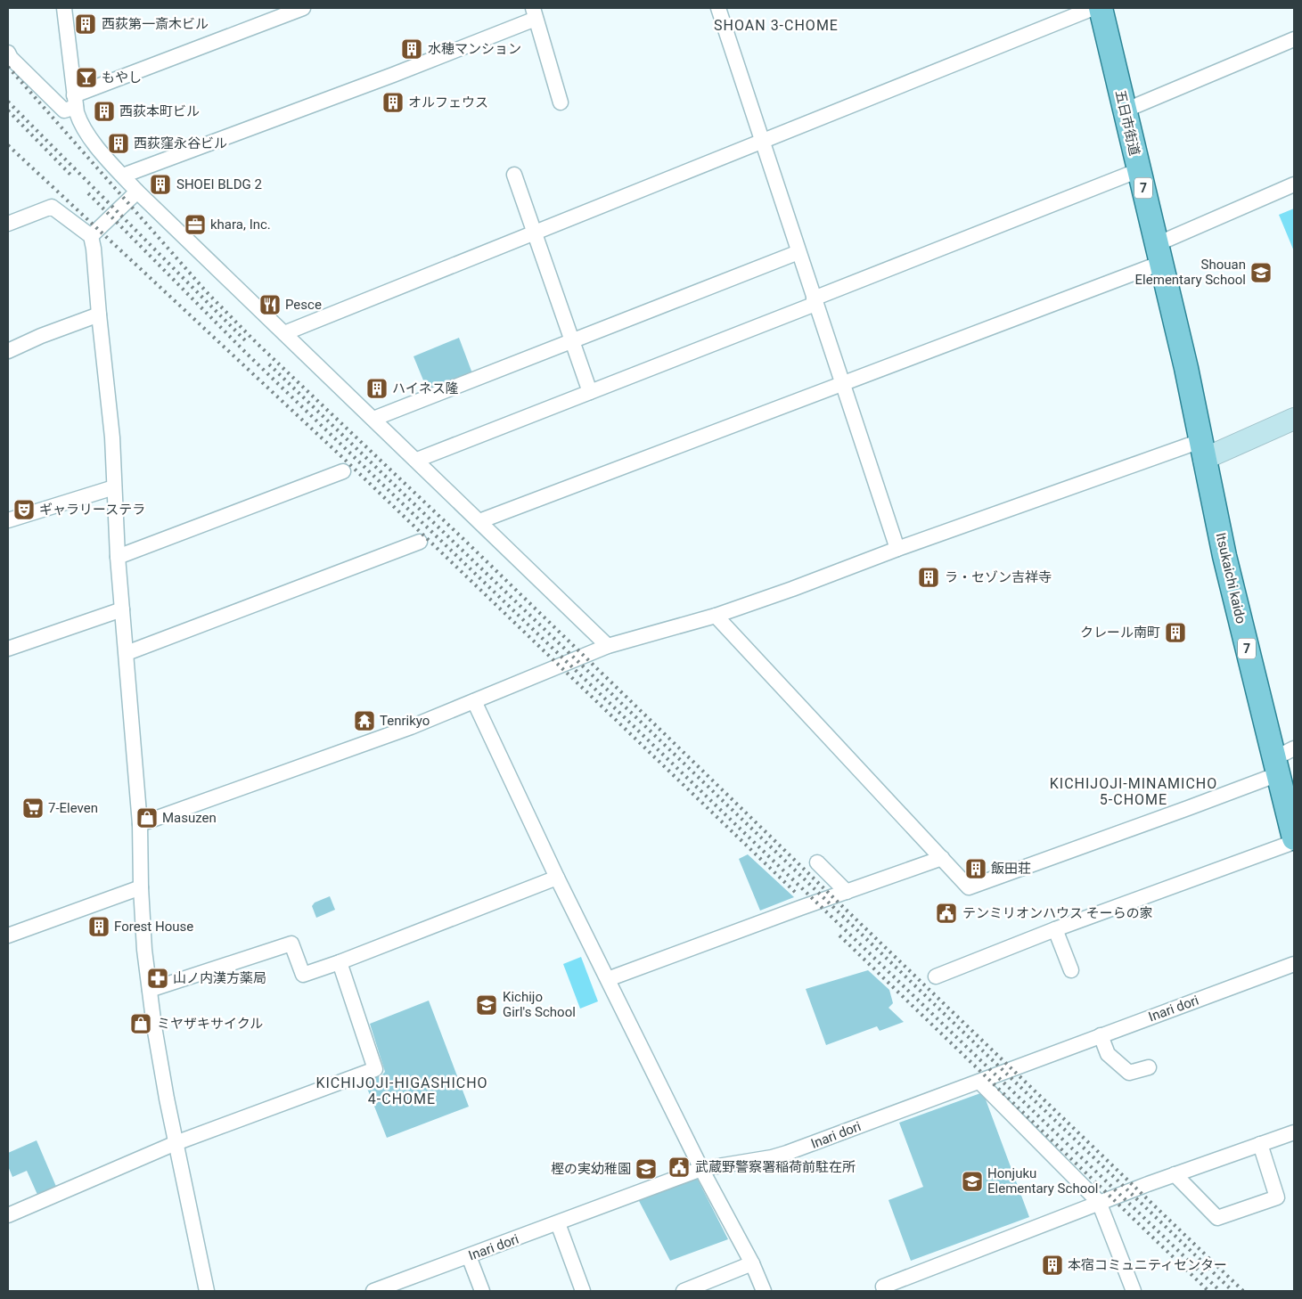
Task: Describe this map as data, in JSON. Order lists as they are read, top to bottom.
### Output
{
  "streets": {
    "main road": ["五日市街道", "7", "Itsukaichi kaido"],
    "street": ["Inari dori"]
  },
  "crossings": [
    ["五日市街道", "Itsukaichi kaido"]
  ],
  "districts": ["SHOAN 3-CHOME", "KICHIJOJI-MINAMICHO 5-CHOME", "KICHIJOJI-HIGASHICHO 4-CHOME"],
  "places": {
    "building": [
      "西荻第一斎木ビル",
      "水穂マンション",
      "オルフェウス",
      "西荻本町ビル",
      "西荻窪永谷ビル",
      "SHOEI BLDG 2",
      "ハイネス隆",
      "ラ・セゾン吉祥寺",
      "クレール南町",
      "飯田荘",
      "Forest House",
      "本宿コミュニティセンター"
    ],
    "bar": ["もやし"],
    "office": ["khara, Inc."],
    "school or university": [
      "Shouan Elementary School",
      "Kichijo Girl's School",
      "樫の実幼稚園",
      "Honjuku Elementary School"
    ],
    "restaurant": ["Pesce"],
    "theatre": ["ギャラリーステラ"],
    "temple": ["Tenrikyo"],
    "supermarket": ["7-Eleven"],
    "shop": ["Masuzen", "ミヤザキサイクル"],
    "public building": ["テンミリオンハウス そーらの家", "武蔵野警察署稲荷前駐在所"],
    "pharmacy": ["山ノ内漢方薬局"]
  }
}
